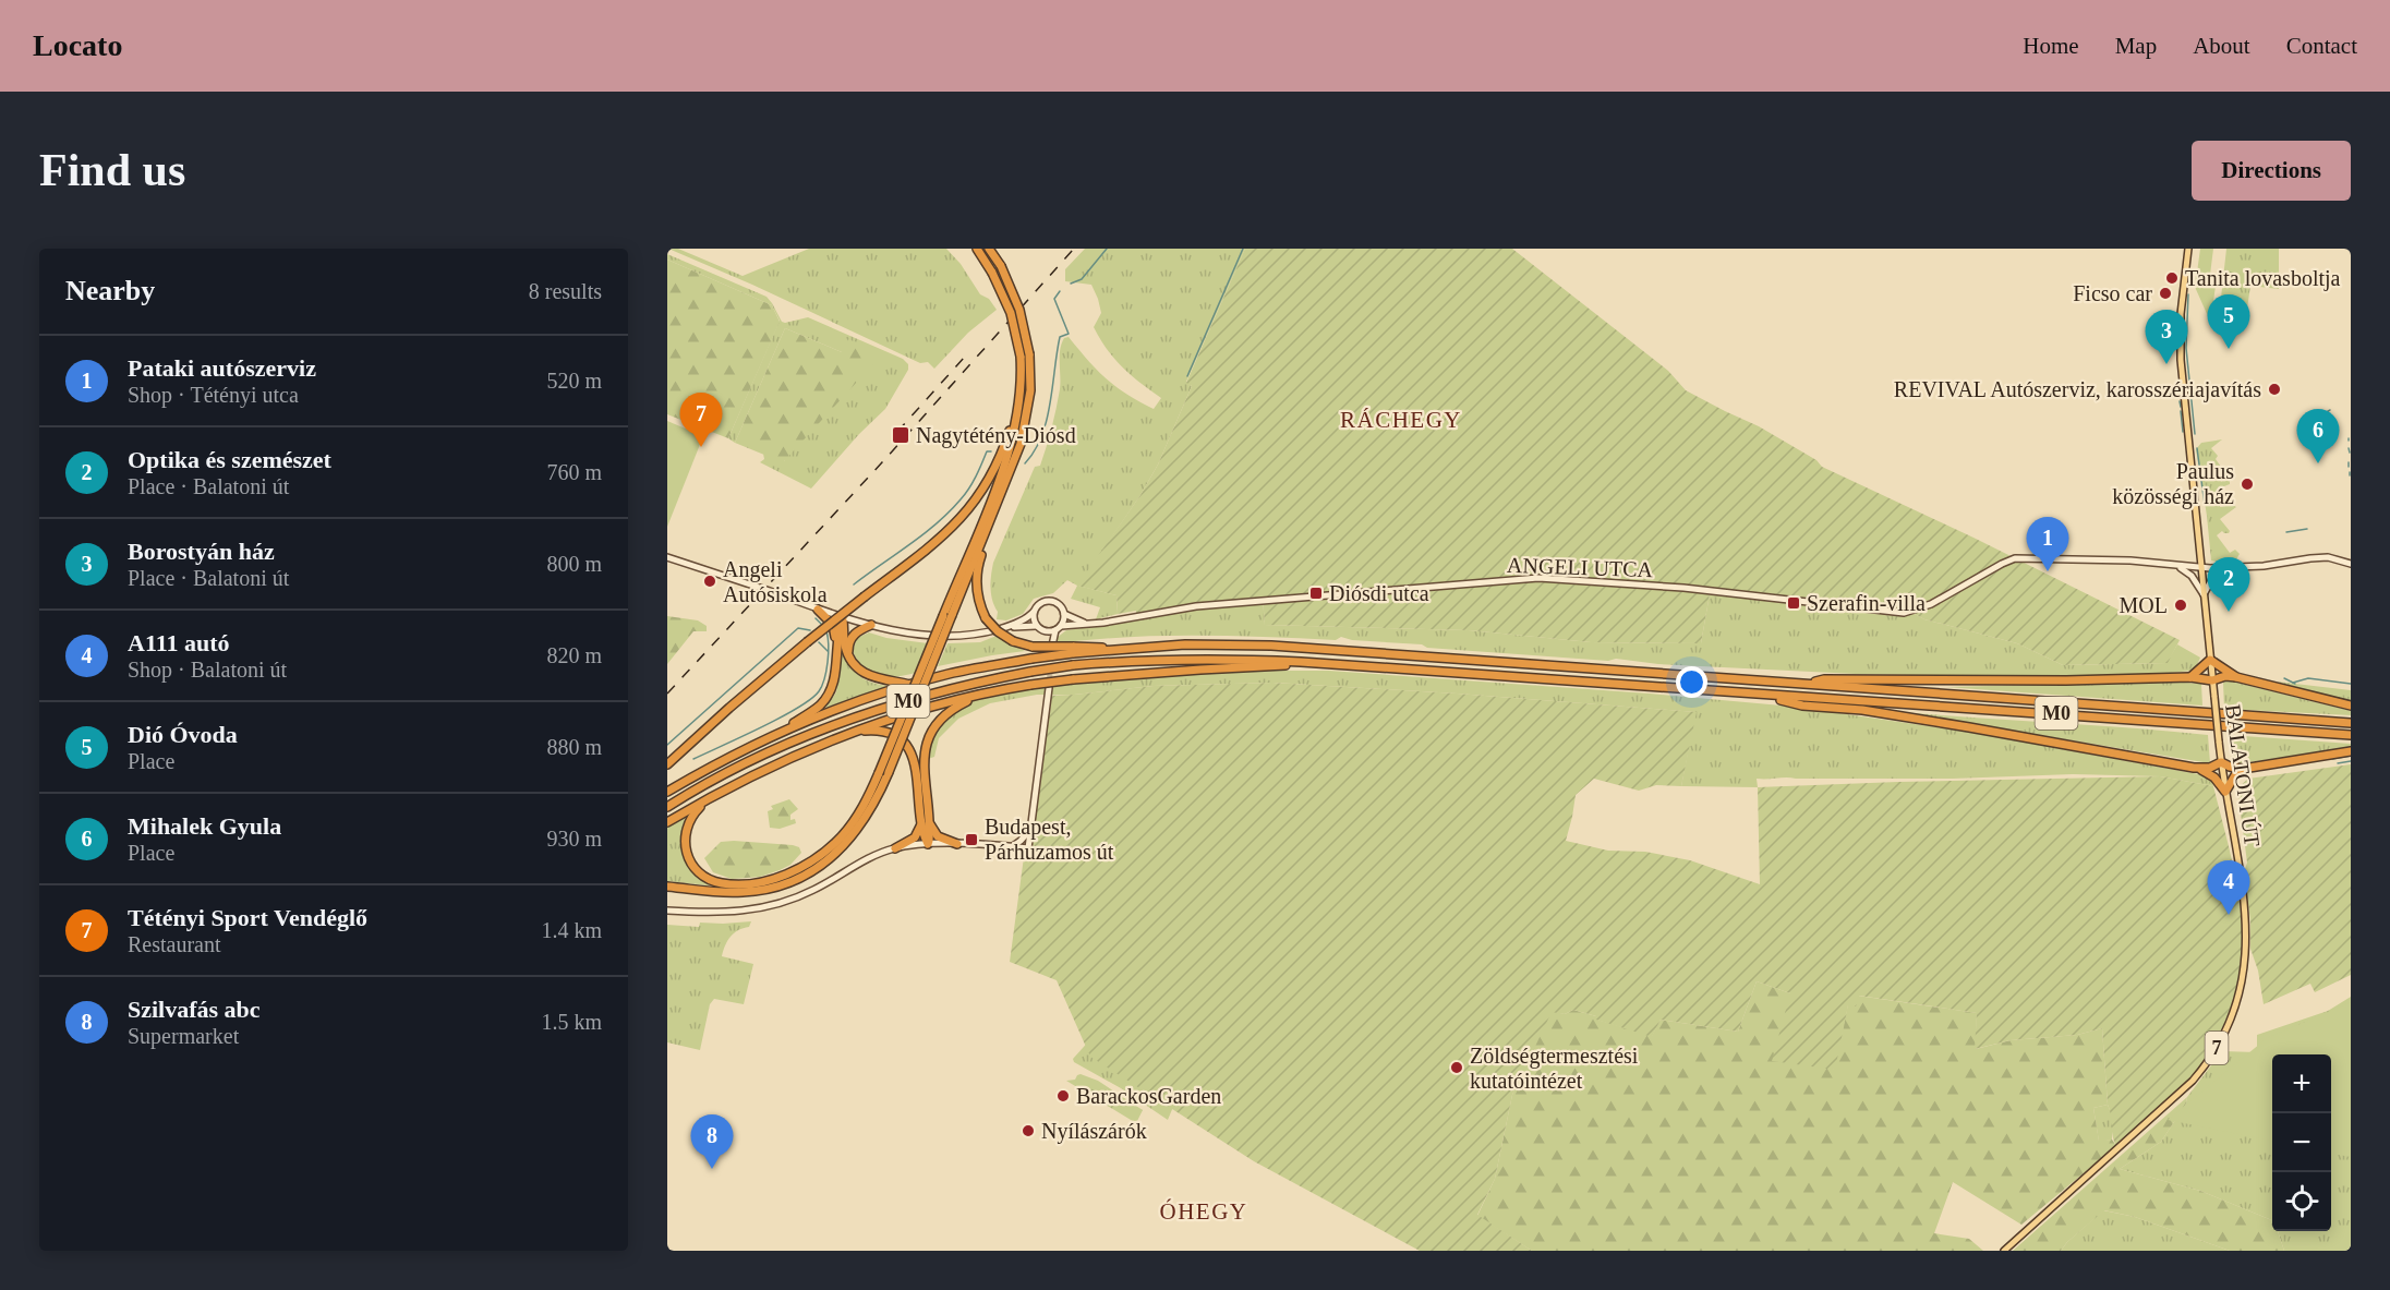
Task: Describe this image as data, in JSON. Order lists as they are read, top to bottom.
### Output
{
  "streets": {
    "highway": ["M0"],
    "main road": ["BALATONI ÚT", "7"],
    "street": ["ANGELI UTCA"]
  },
  "districts": ["RÁCHEGY", "ÓHEGY"],
  "places": {
    "other": [
      "Tanita lovasboltja",
      "Ficso car",
      "REVIVAL Autószerviz, karosszériajavítás",
      "Paulus közösségi ház",
      "Angeli Autósiskola",
      "MOL",
      "Zöldségtermesztési kutatóintézet",
      "BarackosGarden",
      "Nyílászárók"
    ],
    "transit": [
      "Nagytétény-Diósd",
      "Diósdi utca",
      "Szerafin-villa",
      "Budapest, Párhuzamos út"
    ]
  },
  "page": {
    "header": "Locato",
    "nav": [
      "Home",
      "Map",
      "About",
      "Contact"
    ],
    "buttons": "Directions",
    "title": "Find us",
    "heading": ["Nearby", "8 results"],
    "pins": [
      "5",
      "3",
      "7",
      "6",
      "1",
      "2",
      "4",
      "8"
    ],
    "list": [
      {
        "mark": "1",
        "name": "Pataki autószerviz",
        "note": "Shop · Tétényi utca",
        "value": "520 m"
      },
      {
        "mark": "2",
        "name": "Optika és szemészet",
        "note": "Place · Balatoni út",
        "value": "760 m"
      },
      {
        "mark": "3",
        "name": "Borostyán ház",
        "note": "Place · Balatoni út",
        "value": "800 m"
      },
      {
        "mark": "4",
        "name": "A111 autó",
        "note": "Shop · Balatoni út",
        "value": "820 m"
      },
      {
        "mark": "5",
        "name": "Dió Óvoda",
        "note": "Place",
        "value": "880 m"
      },
      {
        "mark": "6",
        "name": "Mihalek Gyula",
        "note": "Place",
        "value": "930 m"
      },
      {
        "mark": "7",
        "name": "Tétényi Sport Vendéglő",
        "note": "Restaurant",
        "value": "1.4 km"
      },
      {
        "mark": "8",
        "name": "Szilvafás abc",
        "note": "Supermarket",
        "value": "1.5 km"
      }
    ],
    "map_buttons": ["+", "−"]
  }
}
